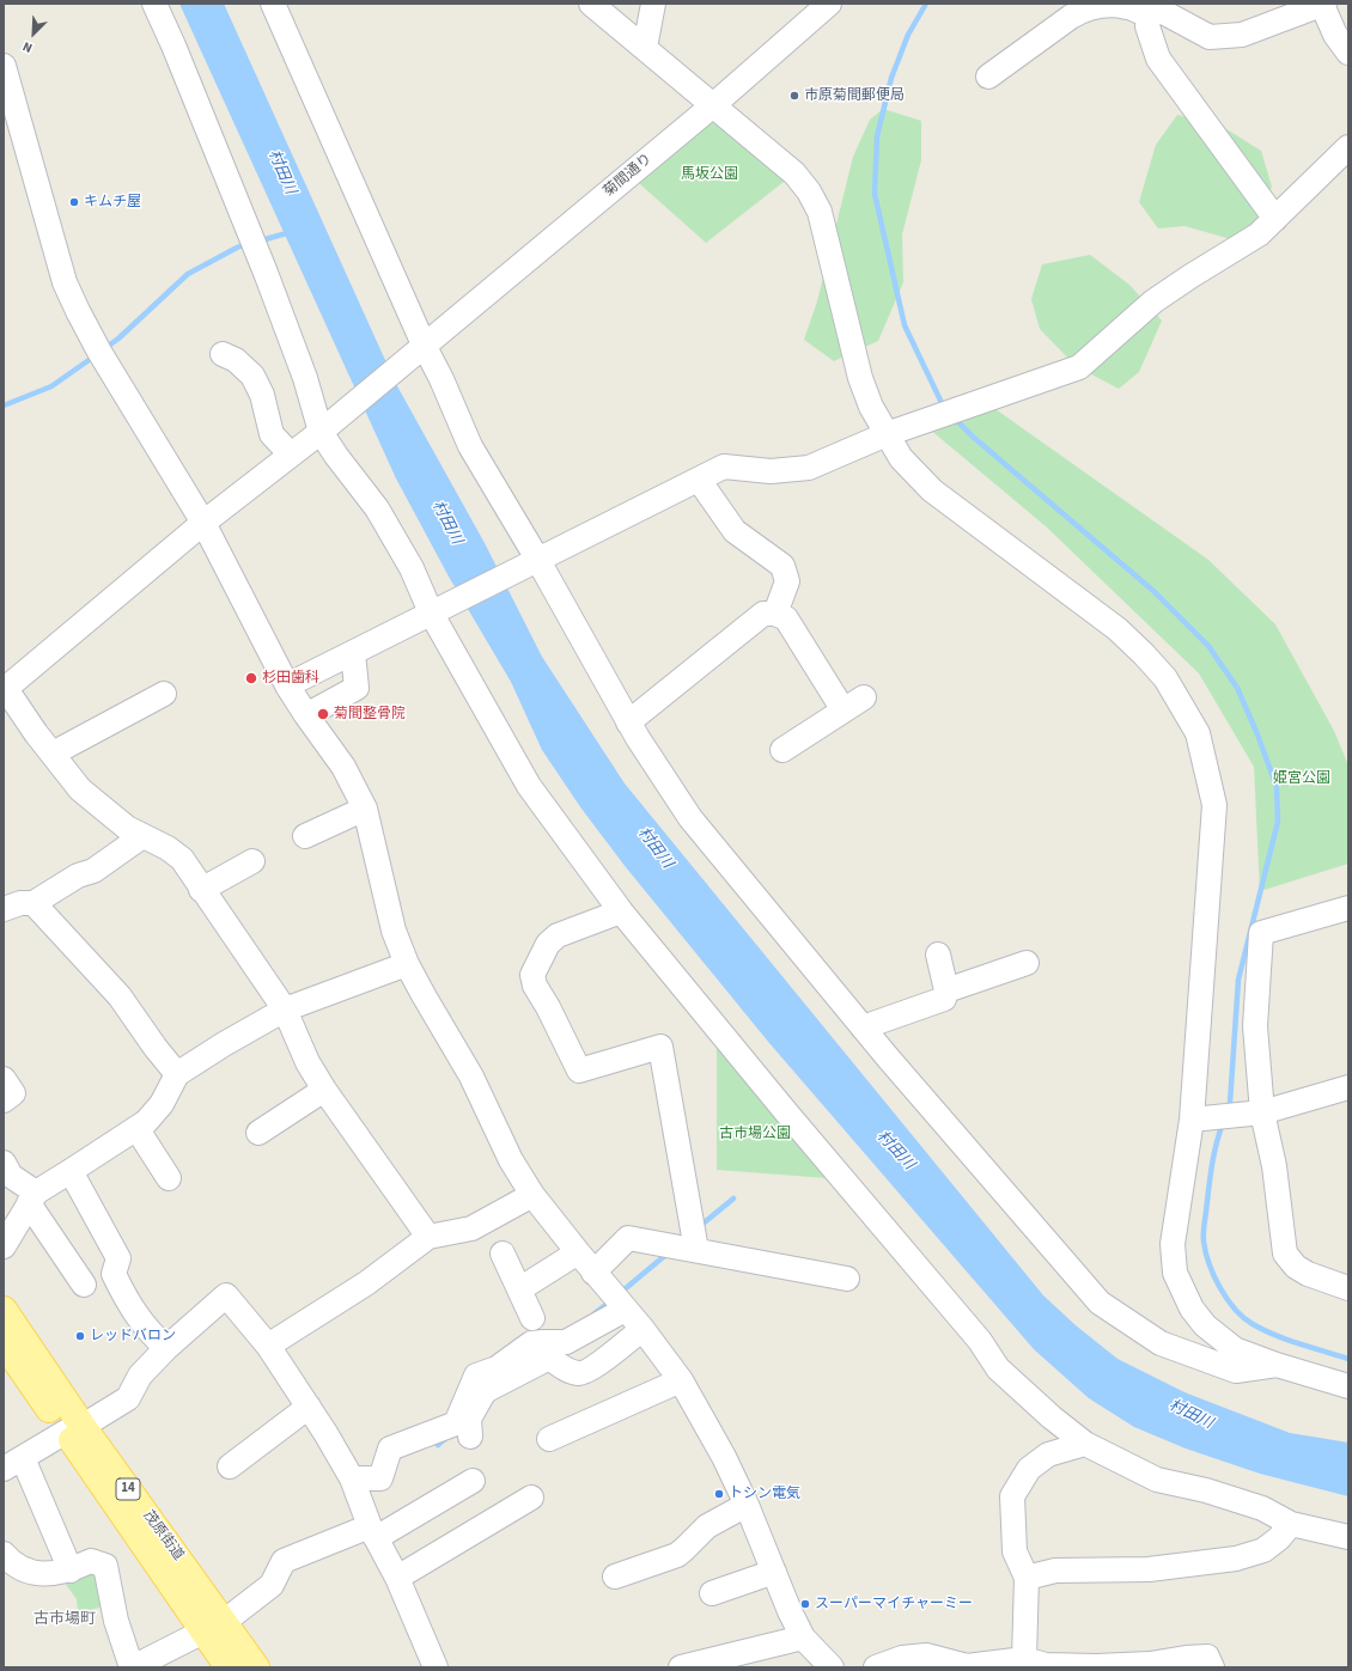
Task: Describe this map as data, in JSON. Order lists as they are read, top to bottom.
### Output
{
  "streets": {
    "main road": ["14", "茂原街道"],
    "street": ["菊間通り"]
  },
  "districts": ["古市場町"],
  "water": ["村田川"],
  "parks": ["馬坂公園", "姫宮公園", "古市場公園"],
  "places": [
    "市原菊間郵便局",
    "キムチ屋",
    "杉田歯科",
    "菊間整骨院",
    "レッドバロン",
    "トシン電気",
    "スーパーマイチャーミー"
  ],
  "north": "bottom left"
}
